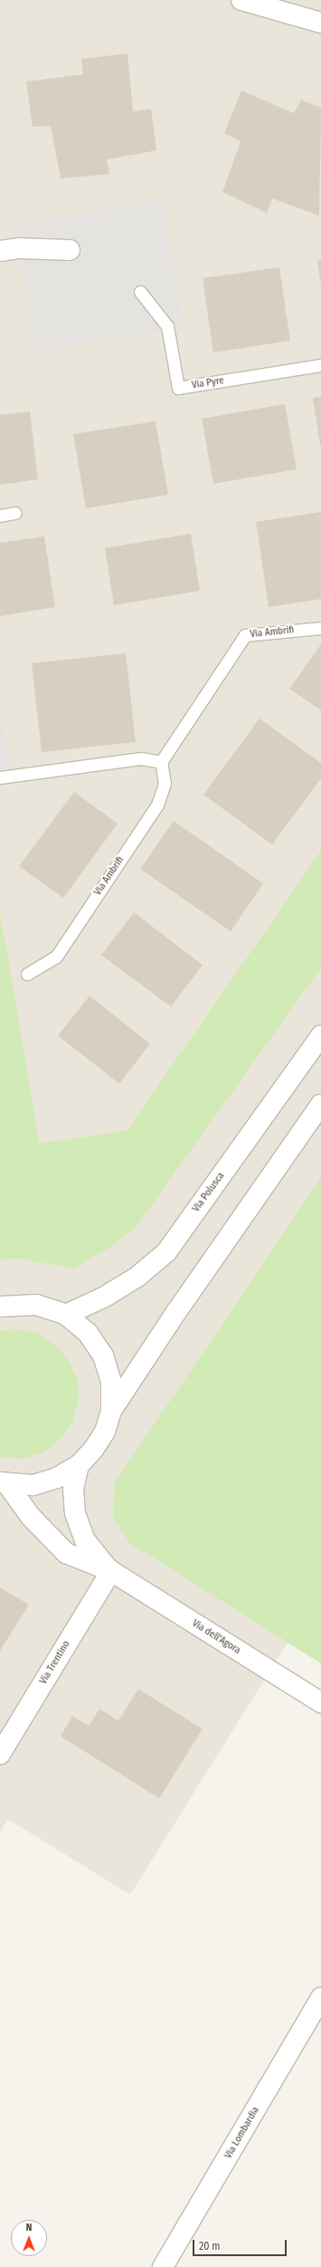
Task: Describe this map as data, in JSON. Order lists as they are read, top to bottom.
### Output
{
  "streets": {
    "street": [
      "Via Polusca",
      "Via dell'Agora",
      "Via Trentino",
      "Via Lombardia"
    ],
    "lane": ["Via Pyre", "Via Ambrifi"]
  },
  "crossings": [
    ["Via Polusca", "Via dell'Agora"],
    ["Via dell'Agora", "Via Trentino"]
  ],
  "scale_bar": "20 m",
  "north": "top"
}
